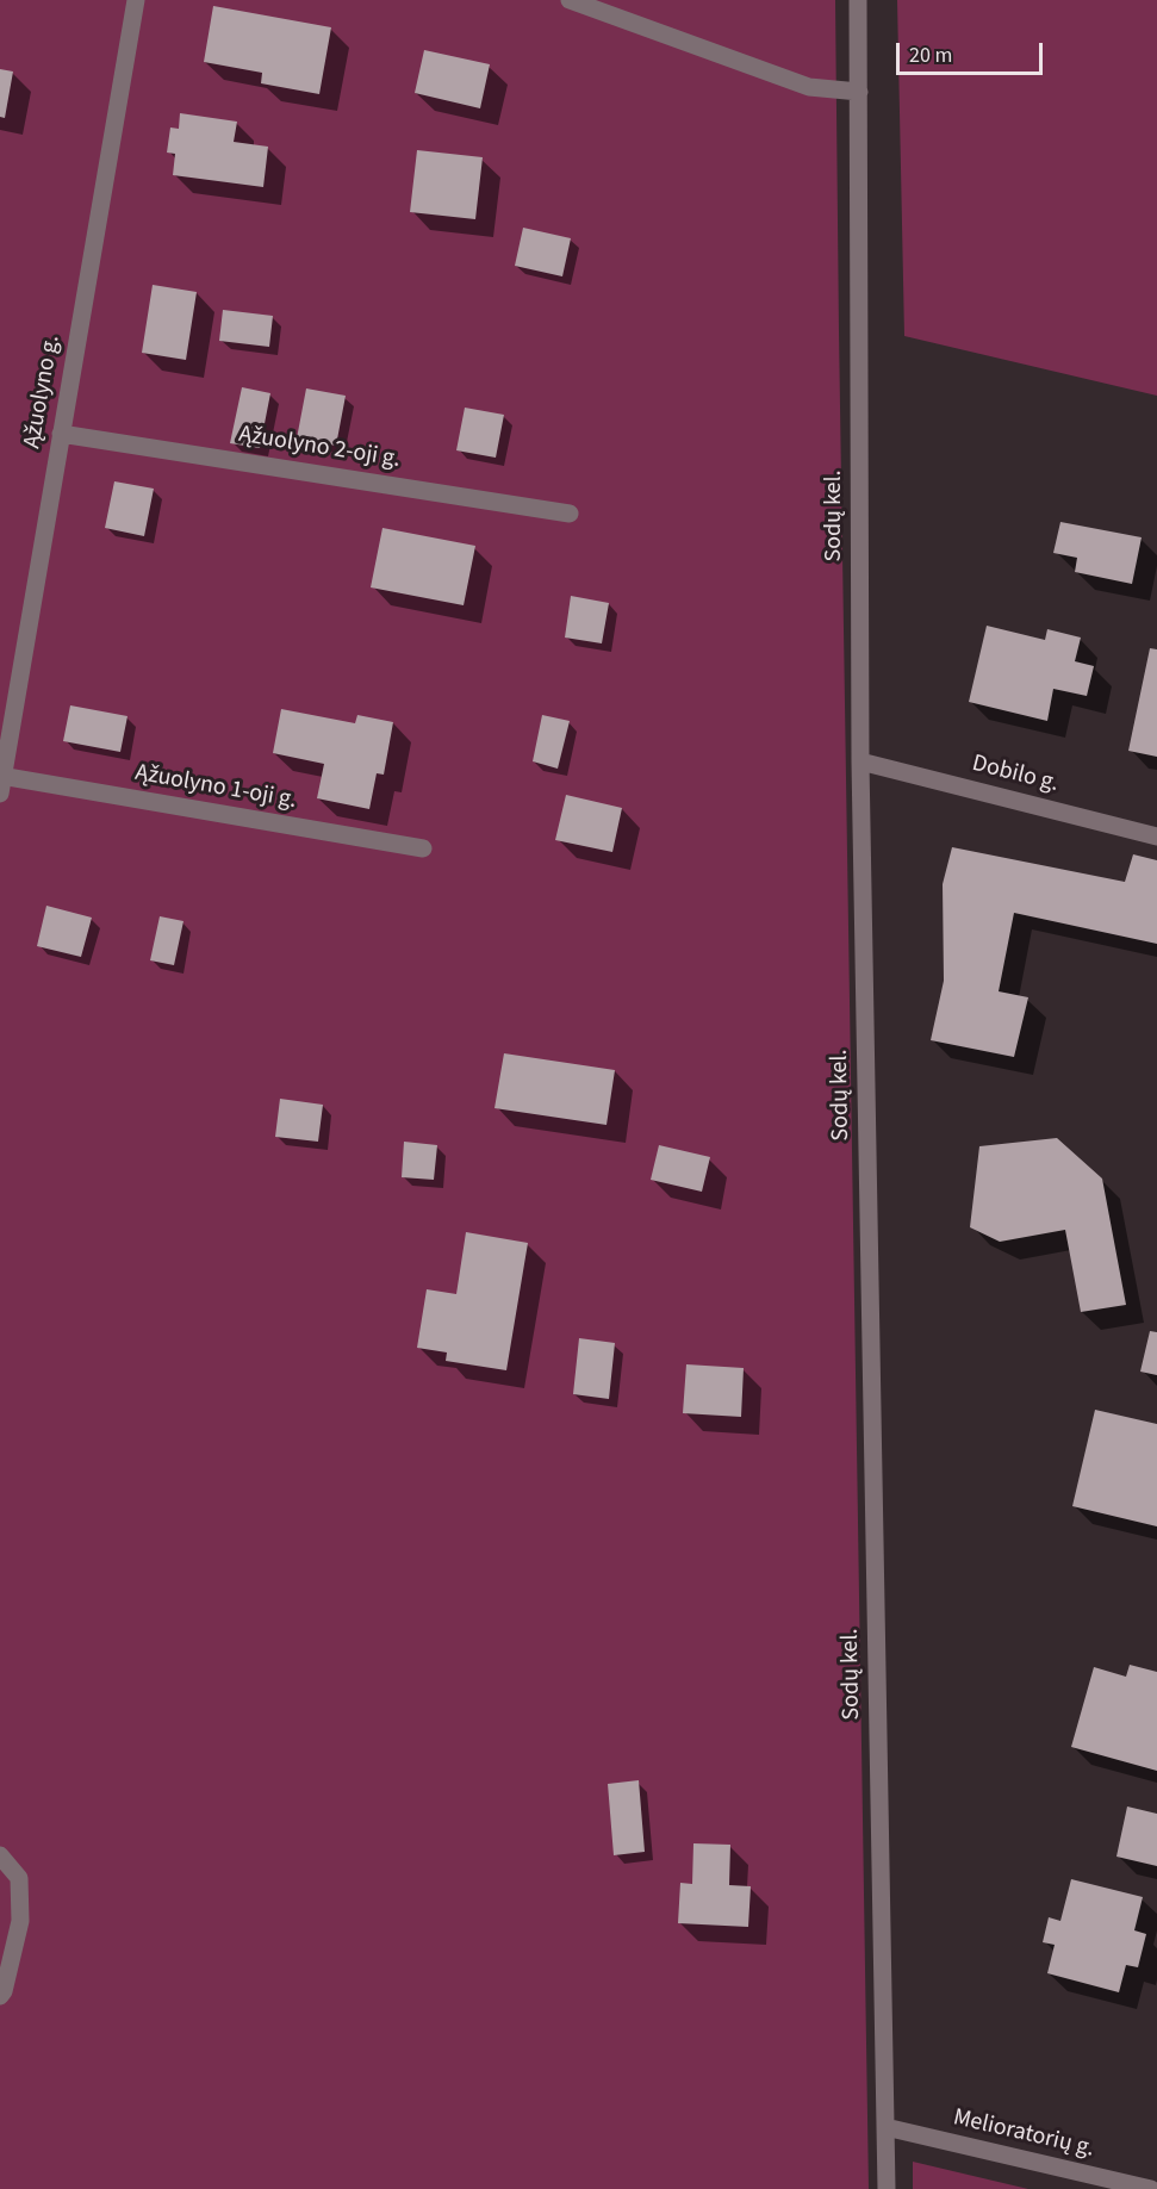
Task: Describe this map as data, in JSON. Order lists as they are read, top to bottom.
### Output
{
  "streets": {
    "street": [
      "Ąžuolyno g.",
      "Ąžuolyno 2-oji g.",
      "Sodų kel.",
      "Dobilo g.",
      "Ąžuolyno 1-oji g.",
      "Melioratorių g."
    ]
  },
  "crossings": [
    ["Ąžuolyno g.", "Ąžuolyno 2-oji g."],
    ["Ąžuolyno g.", "Ąžuolyno 1-oji g."],
    ["Sodų kel.", "Dobilo g."],
    ["Sodų kel.", "Melioratorių g."]
  ],
  "scale_bar": "20 m"
}
